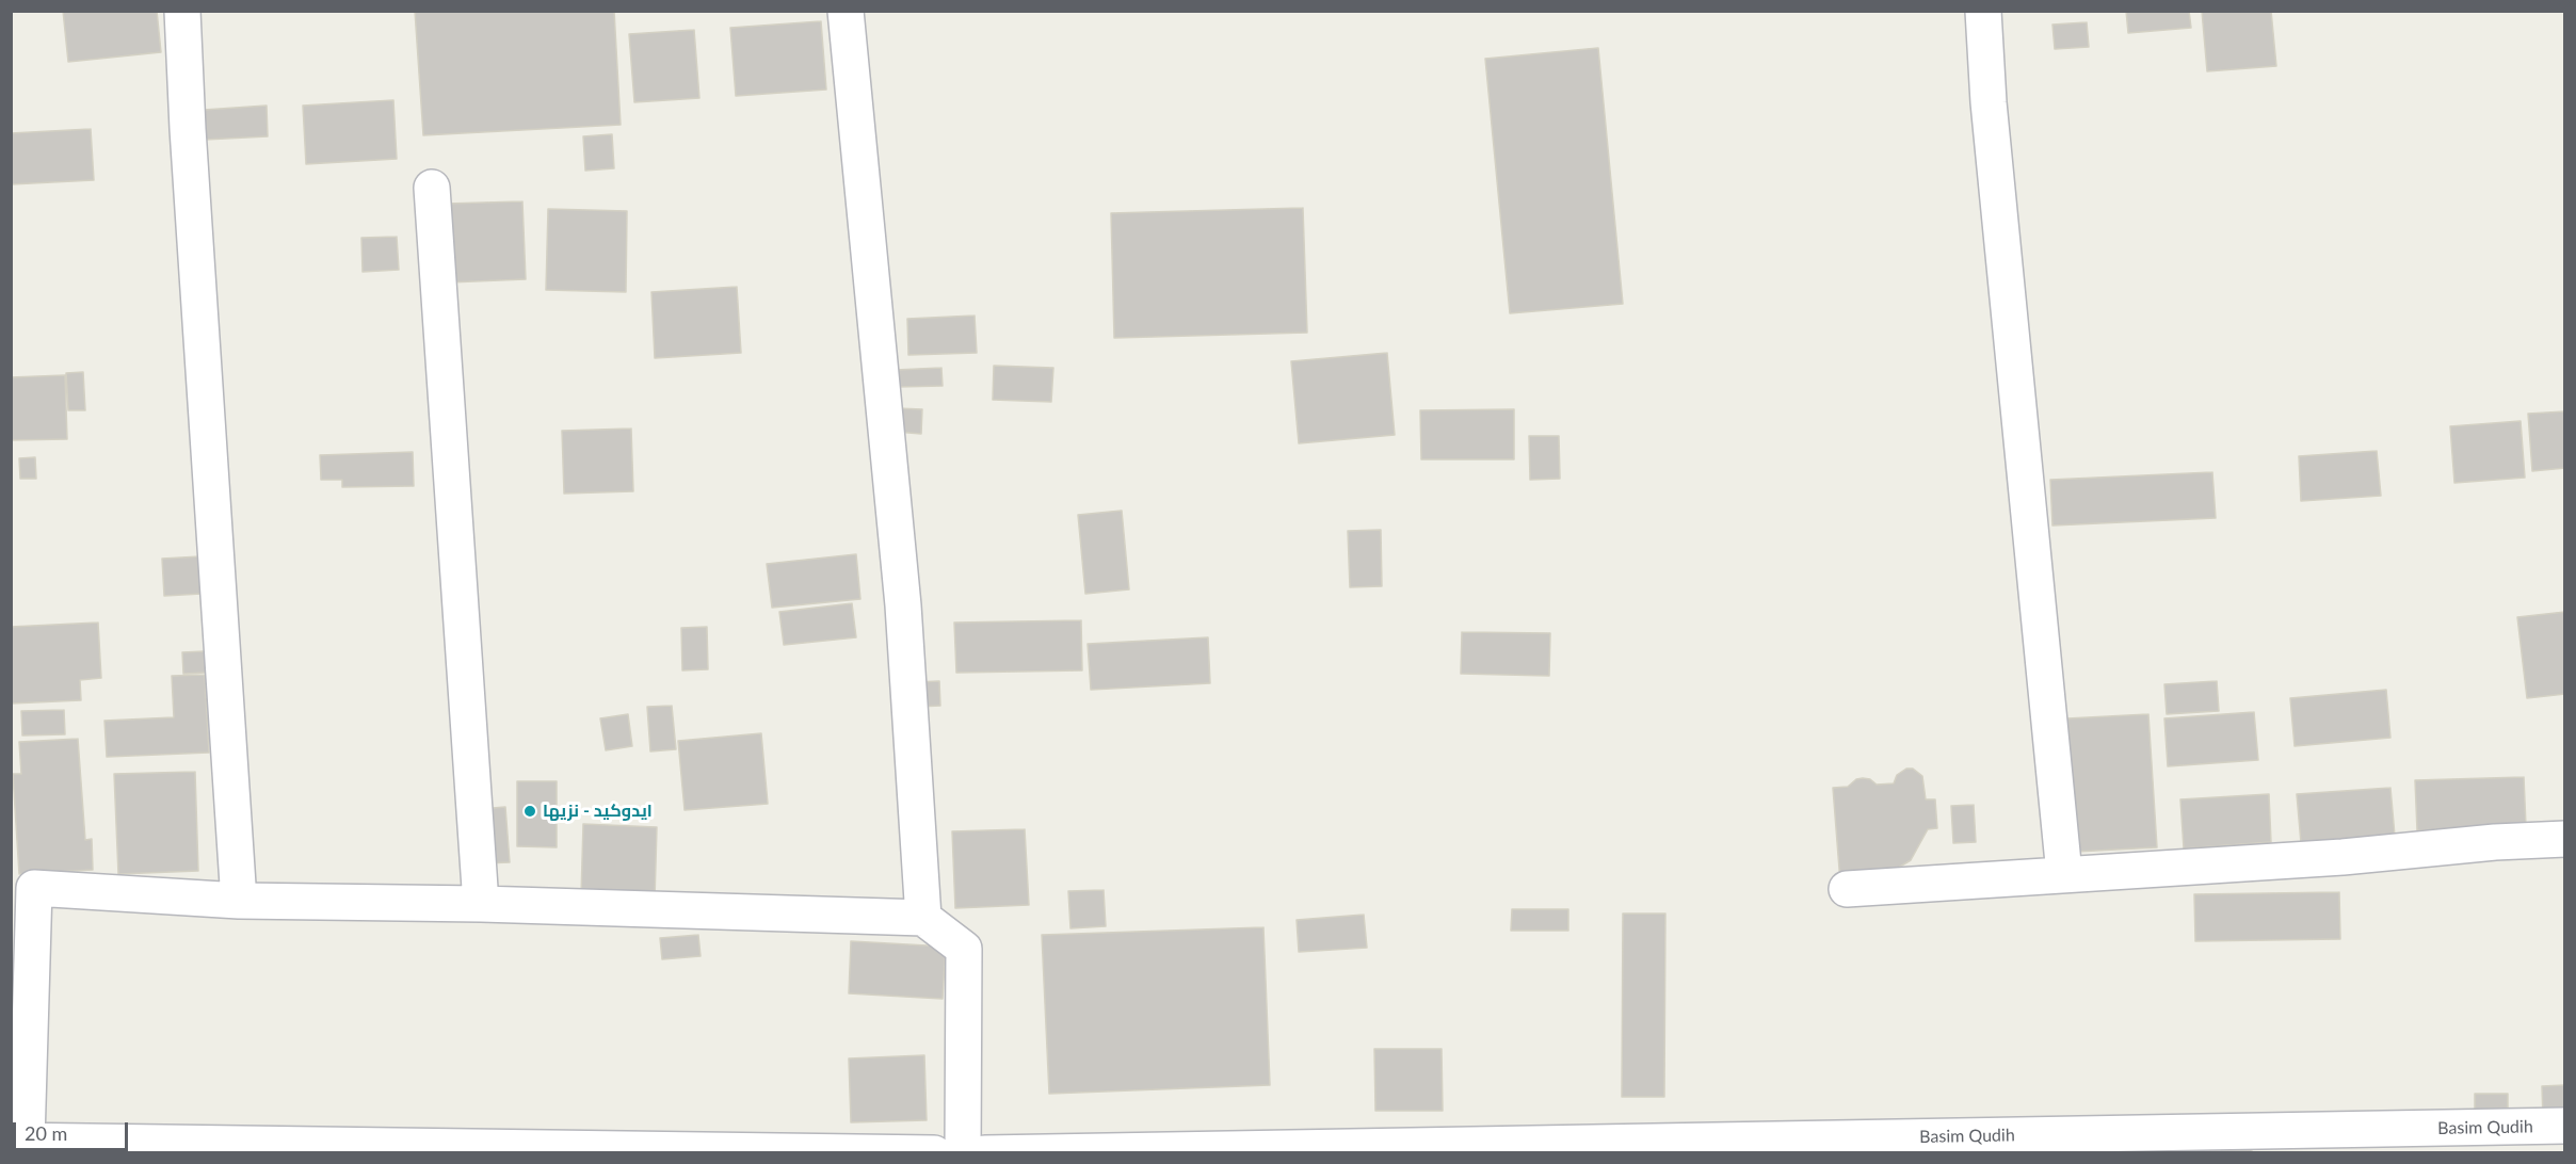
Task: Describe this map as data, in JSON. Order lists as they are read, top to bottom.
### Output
{
  "streets": {
    "street": ["Basim Qudih"]
  },
  "places": ["ايدوكيد - نزيها"],
  "scale_bar": "20 m"
}
